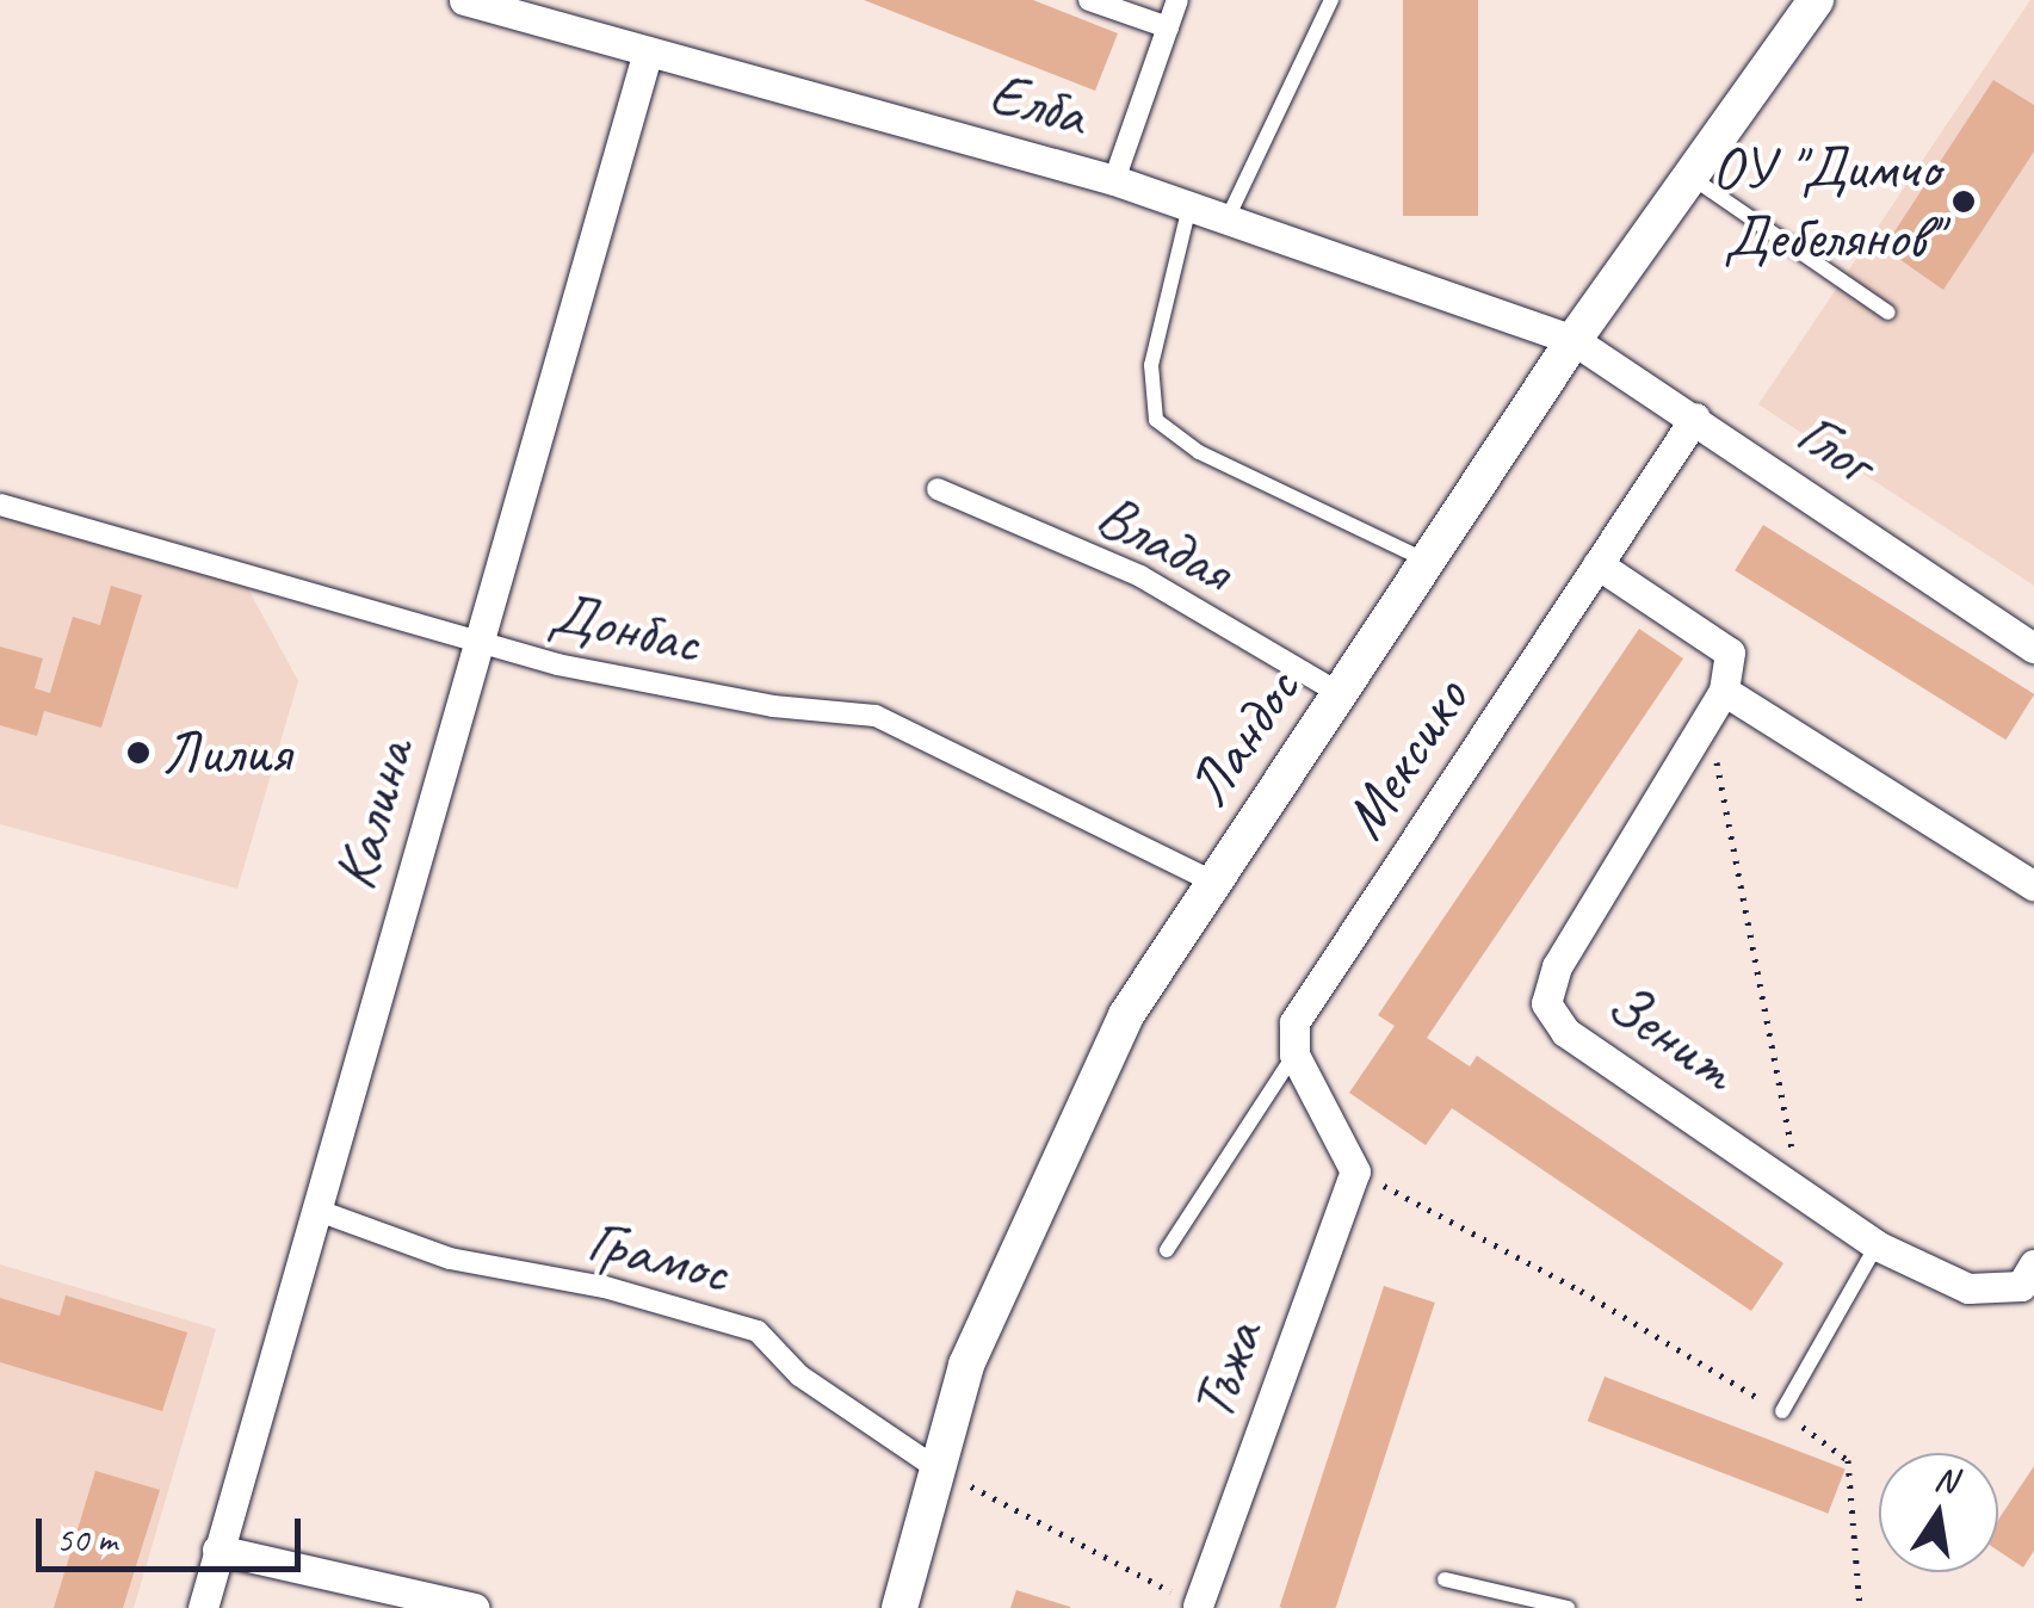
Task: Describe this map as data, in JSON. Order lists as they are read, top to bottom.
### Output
{
  "streets": {
    "street": [
      "Елба",
      "Глог",
      "Владая",
      "Донбас",
      "Ландос",
      "Мексико",
      "Калина",
      "Зенит",
      "Грамос",
      "Тъжа"
    ]
  },
  "crossings": [
    ["Елба", "Глог"],
    ["Елба", "Ландос"],
    ["Елба", "Калина"],
    ["Глог", "Ландос"],
    ["Глог", "Мексико"],
    ["Владая", "Ландос"],
    ["Донбас", "Ландос"],
    ["Донбас", "Калина"],
    ["Ландос", "Грамос"],
    ["Калина", "Грамос"]
  ],
  "places": ["ОУ \"Димчо Дебелянов\"", "Лилия"],
  "scale_bar": "50 m",
  "north": "top"
}
